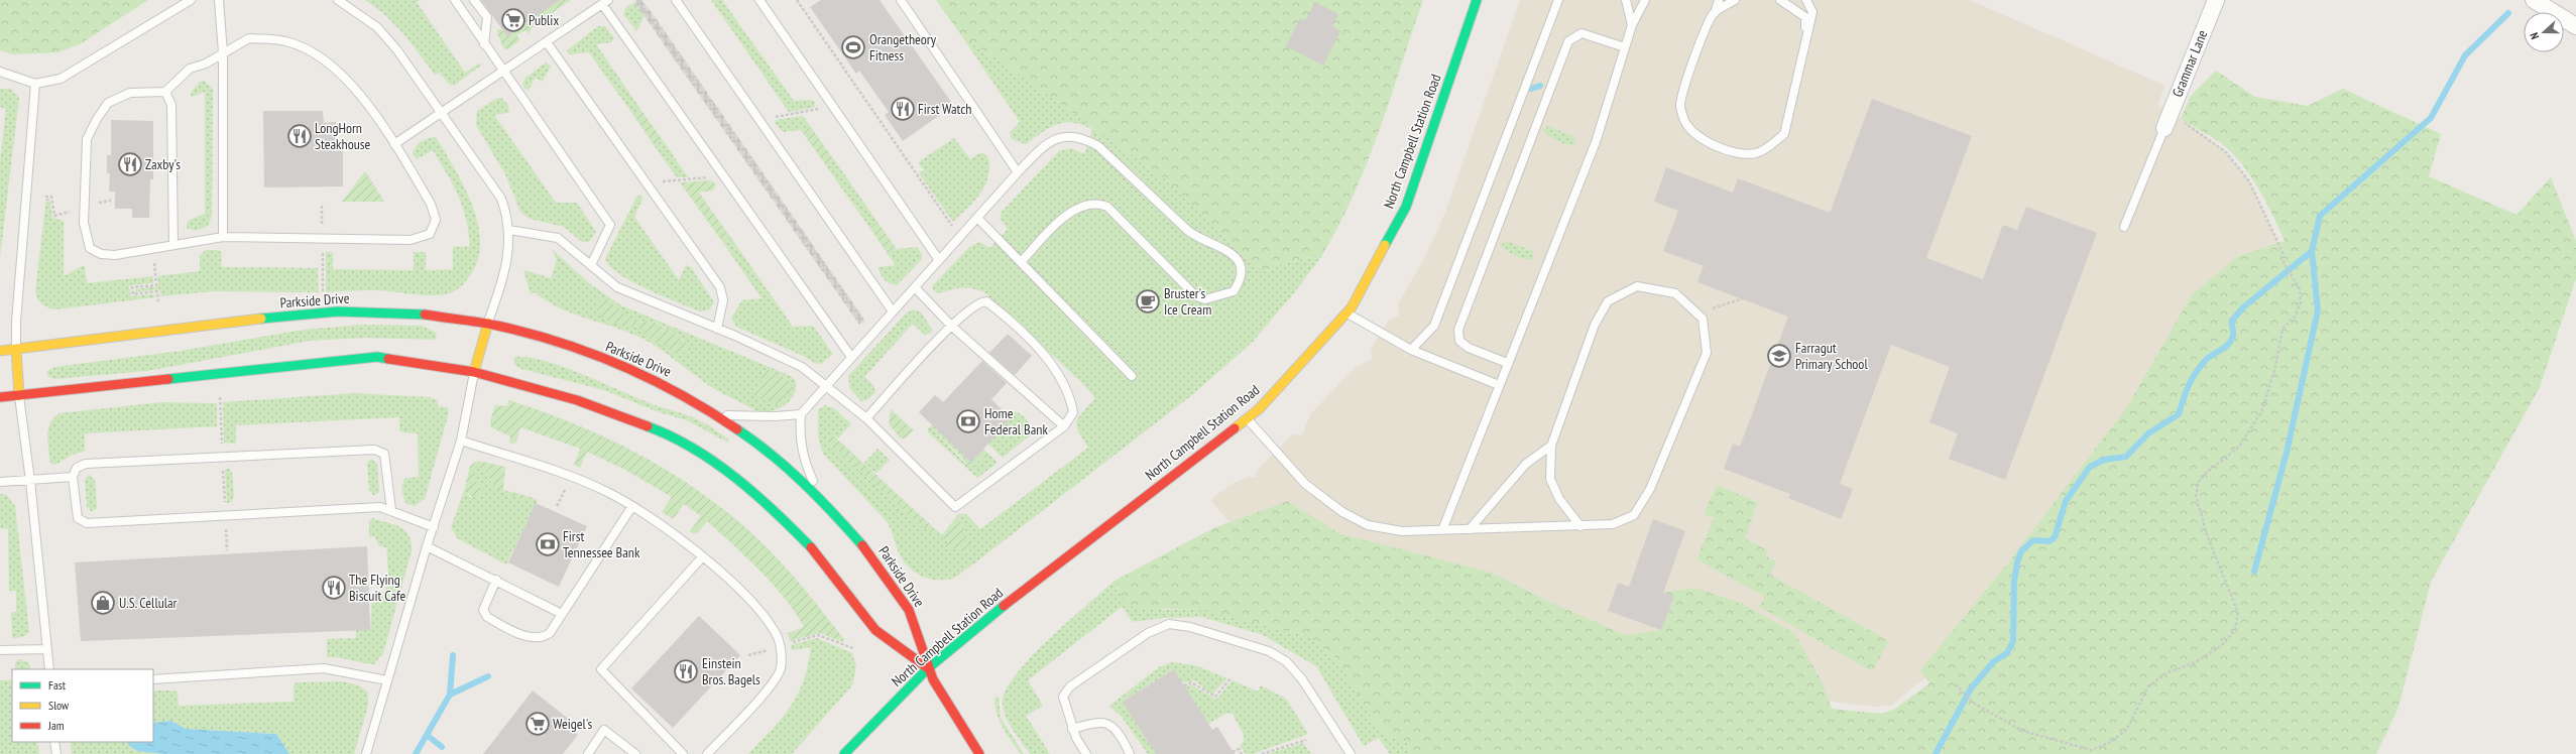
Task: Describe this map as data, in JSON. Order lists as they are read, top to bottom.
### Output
{
  "streets": {
    "street": ["Grammar Lane", "North Campbell Station Road", "Parkside Drive"]
  },
  "crossings": [
    ["North Campbell Station Road", "Parkside Drive"]
  ],
  "places": {
    "supermarket": ["Publix", "Weigel's"],
    "sports": ["Orangetheory Fitness"],
    "restaurant": [
      "First Watch",
      "LongHorn Steakhouse",
      "Zaxby's",
      "The Flying Biscuit Cafe",
      "Einstein Bros. Bagels"
    ],
    "cafe": ["Bruster's Ice Cream"],
    "school or university": ["Farragut Primary School"],
    "bank": ["Home Federal Bank", "First Tennessee Bank"],
    "shop": ["U.S. Cellular"]
  },
  "legend": ["Fast", "Slow", "Jam"],
  "north": "left"
}
